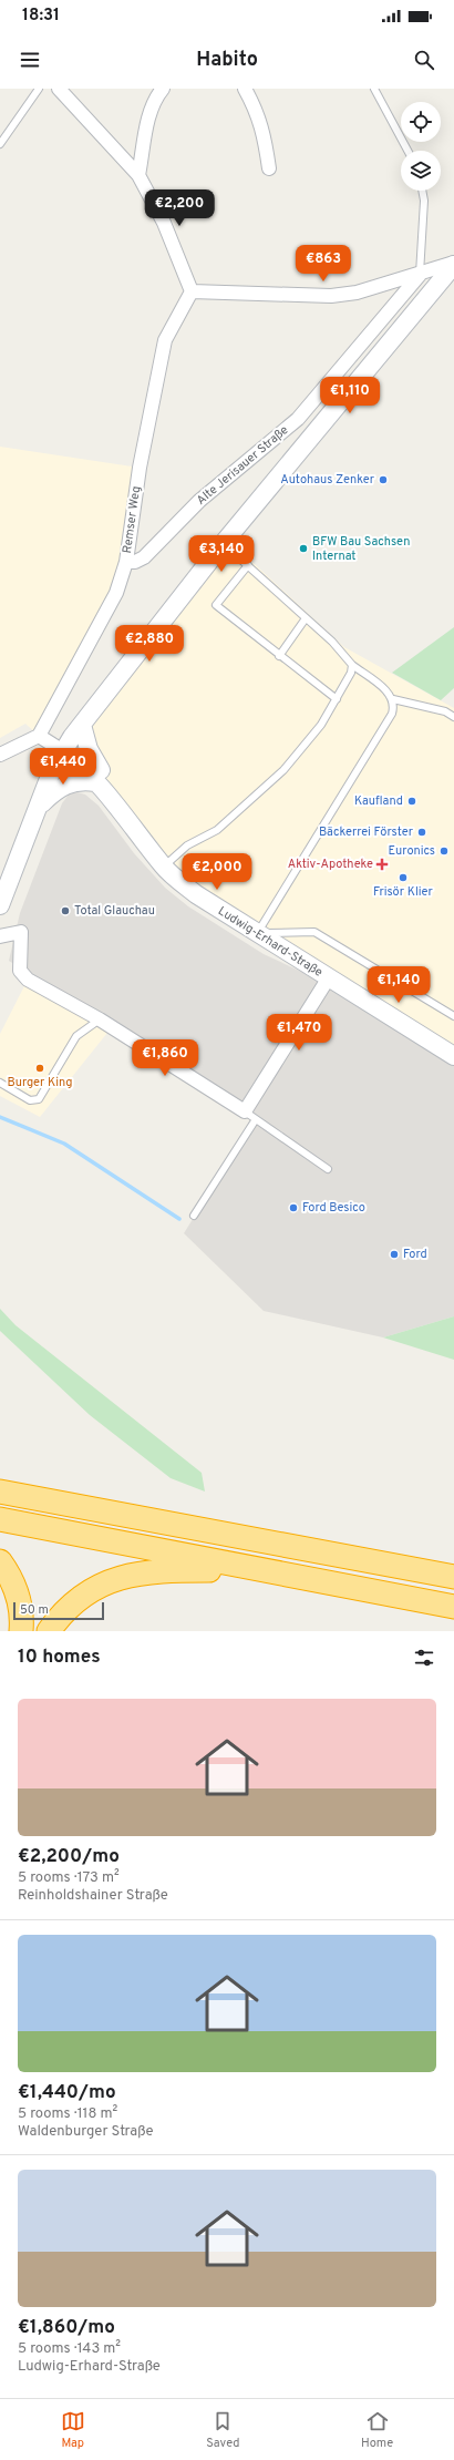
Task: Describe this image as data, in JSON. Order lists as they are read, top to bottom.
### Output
{
  "streets": {
    "street": ["Alte Jerisauer Straße", "Remser Weg", "Ludwig-Erhard-Straße"]
  },
  "crossings": [
    ["Alte Jerisauer Straße", "Remser Weg"]
  ],
  "places": {
    "other": [
      "Autohaus Zenker",
      "BFW Bau Sachsen Internat",
      "Kaufland",
      "Bäckerrei Förster",
      "Euronics",
      "Frisör Klier",
      "Total Glauchau",
      "Burger King",
      "Ford Besico",
      "Ford"
    ],
    "health": ["Aktiv-Apotheke"]
  },
  "scale_bar": "50 m",
  "page": {
    "status": "18:31",
    "header": "Habito",
    "price": [
      "€2,200",
      "€863",
      "€1,110",
      "€3,140",
      "€2,880",
      "€1,440",
      "€2,000",
      "€1,140",
      "€1,470",
      "€1,860"
    ],
    "scale": "50 m",
    "heading": "10 homes",
    "list": [
      {
        "name": "€2,200/mo",
        "note": "5 rooms · 173 m² · Reinholdshainer Straße"
      },
      {
        "name": "€1,440/mo",
        "note": "5 rooms · 118 m² · Waldenburger Straße"
      },
      {
        "name": "€1,860/mo",
        "note": "5 rooms · 143 m² · Ludwig-Erhard-Straße"
      }
    ],
    "tabs": ["Map", "Saved", "Home"]
  }
}
